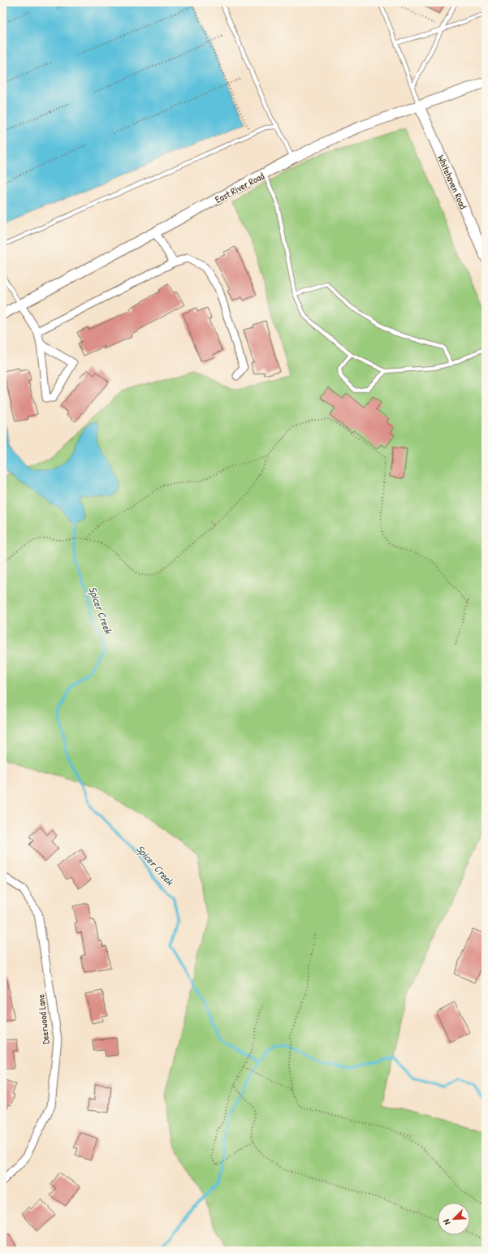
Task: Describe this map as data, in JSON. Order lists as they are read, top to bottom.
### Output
{
  "streets": {
    "main road": ["Whitehaven Road", "East River Road"],
    "street": ["Deerwood Lane"]
  },
  "crossings": [
    ["Whitehaven Road", "East River Road"]
  ],
  "water": ["Spicer Creek"],
  "north": "bottom left"
}
